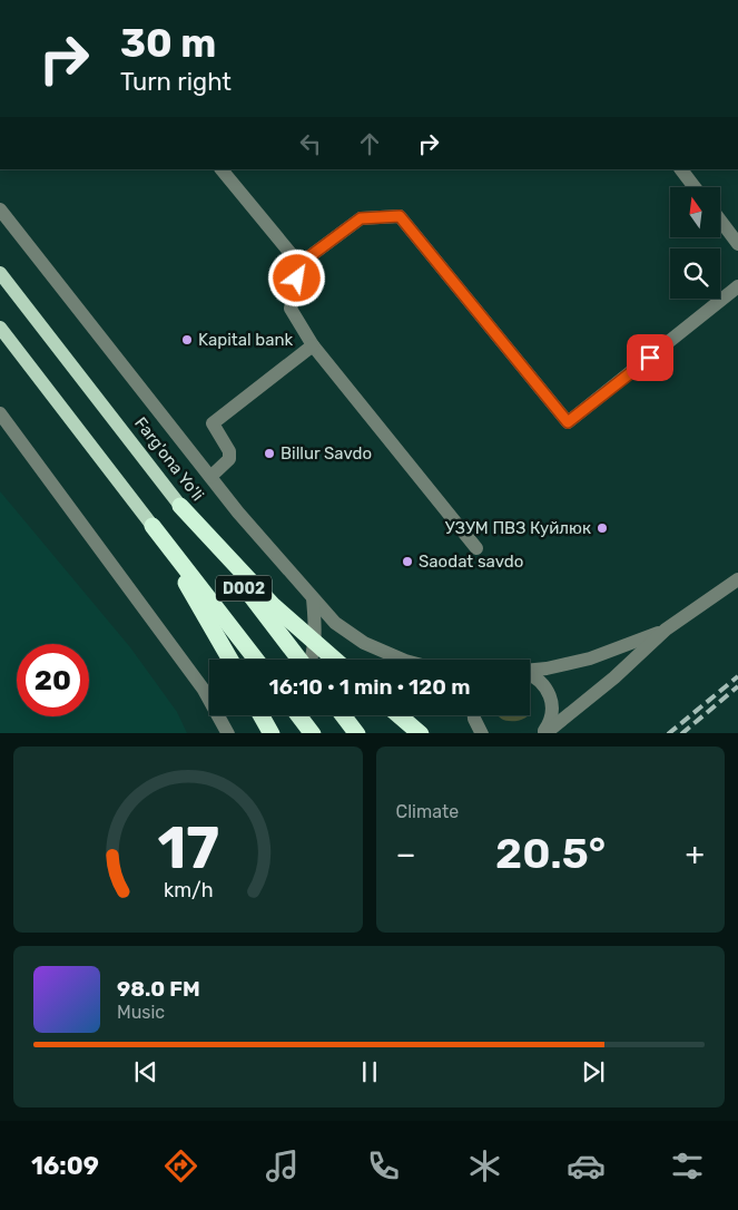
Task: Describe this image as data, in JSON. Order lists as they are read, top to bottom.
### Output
{
  "streets": {
    "highway": ["Farg'ona Yo'li", "D002"]
  },
  "places": [
    "Kapital bank",
    "Billur Savdo",
    "УЗУМ ПВЗ Куйлюк",
    "Saodat savdo"
  ],
  "north": "top",
  "page": {
    "turn": ["30 m", "Turn right"],
    "limit": "20",
    "trip": "16:10 · 1 min · 120 m",
    "tile": "Climate",
    "heat": ["−", "20.5°", "+"],
    "song": ["98.0 FM", "Music"],
    "tabs": "16:09",
    "gauge": ["17", "km/h"]
  }
}
